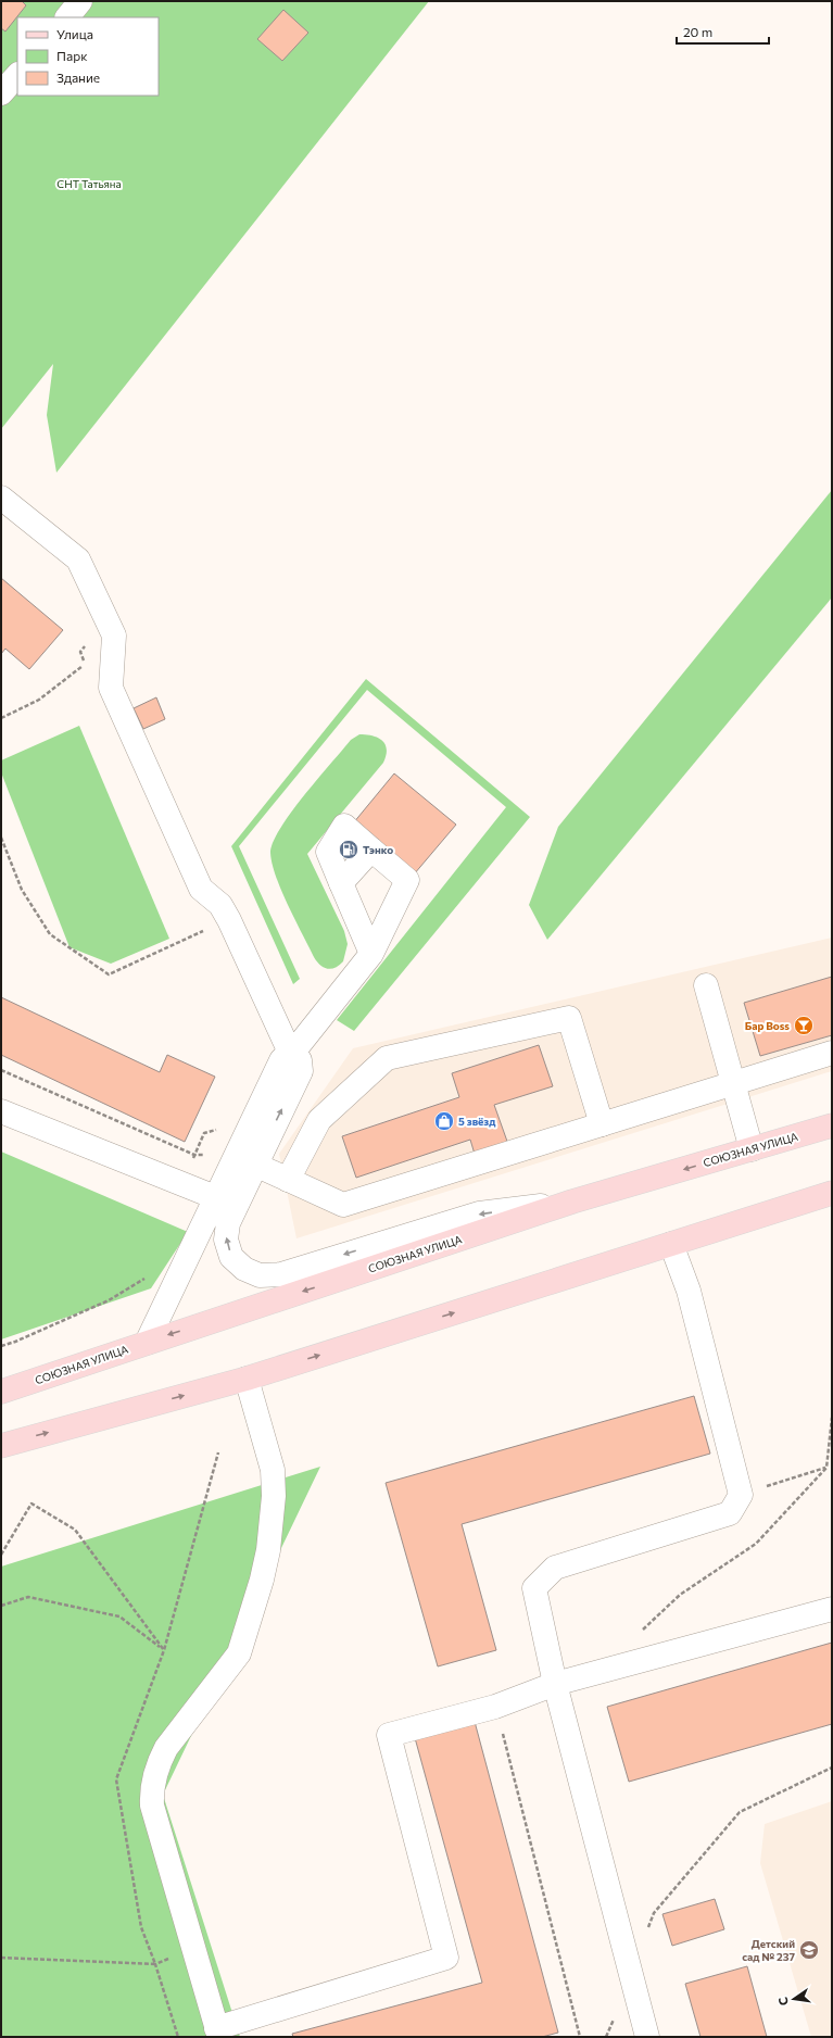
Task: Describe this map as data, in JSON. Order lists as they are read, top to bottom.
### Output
{
  "streets": {
    "main road": ["СОЮЗНАЯ УЛИЦА"]
  },
  "parks": ["СНТ Татьяна"],
  "places": {
    "fuel station": ["Тэнко"],
    "bar": ["Бар Boss"],
    "shop": ["5 звёзд"],
    "school or university": ["Детский сад № 237"]
  },
  "legend": ["Улица", "Парк", "Здание"],
  "scale_bar": "20 m",
  "north": "left"
}
